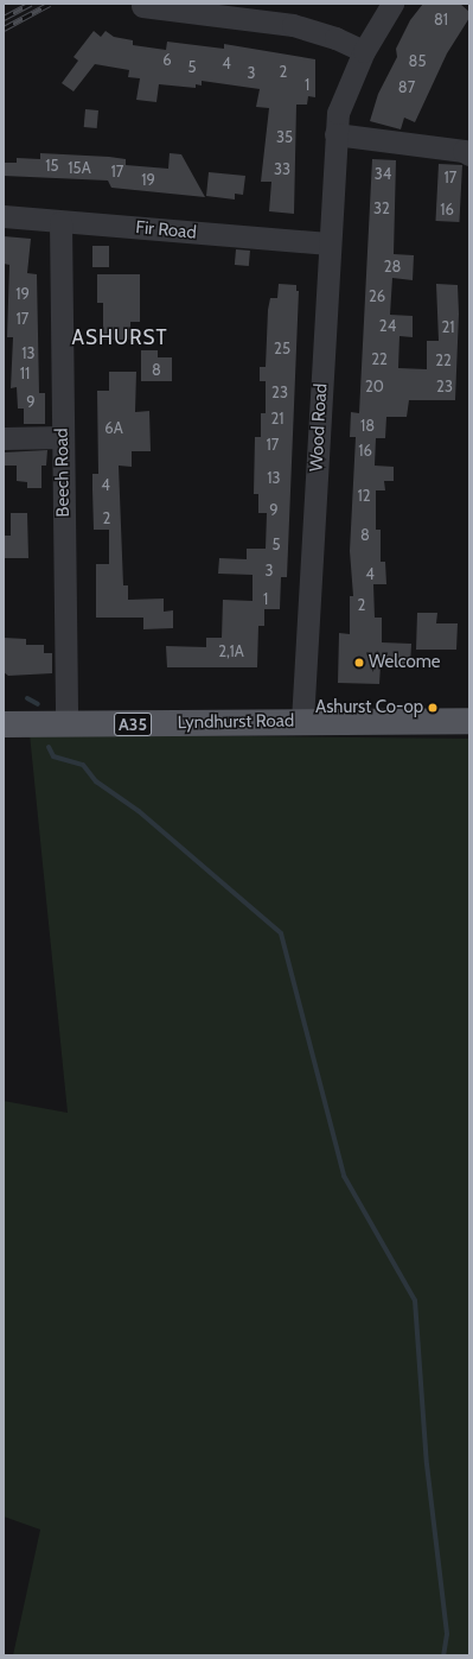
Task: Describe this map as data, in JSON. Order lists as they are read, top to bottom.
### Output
{
  "streets": {
    "main road": ["Lyndhurst Road", "A35"],
    "street": ["Fir Road", "Wood Road", "Beech Road"]
  },
  "crossings": [
    ["Fir Road", "Wood Road"],
    ["Fir Road", "Beech Road"],
    ["Wood Road", "Lyndhurst Road"],
    ["Beech Road", "Lyndhurst Road"]
  ],
  "districts": ["ASHURST"],
  "places": ["Welcome", "Ashurst Co-op"],
  "house_numbers": [
    "81",
    "6",
    "85",
    "4",
    "5",
    "2",
    "3",
    "1",
    "87",
    "35",
    "15",
    "15A",
    "33",
    "17",
    "34",
    "17",
    "19",
    "32",
    "16",
    "28",
    "19",
    "26",
    "17",
    "24",
    "21",
    "25",
    "13",
    "22",
    "22",
    "8",
    "11",
    "20",
    "23",
    "23",
    "9",
    "21",
    "18",
    "6A",
    "17",
    "16",
    "13",
    "4",
    "12",
    "9",
    "2",
    "8",
    "5",
    "3",
    "4",
    "1",
    "2",
    "2,1A"
  ]
}
